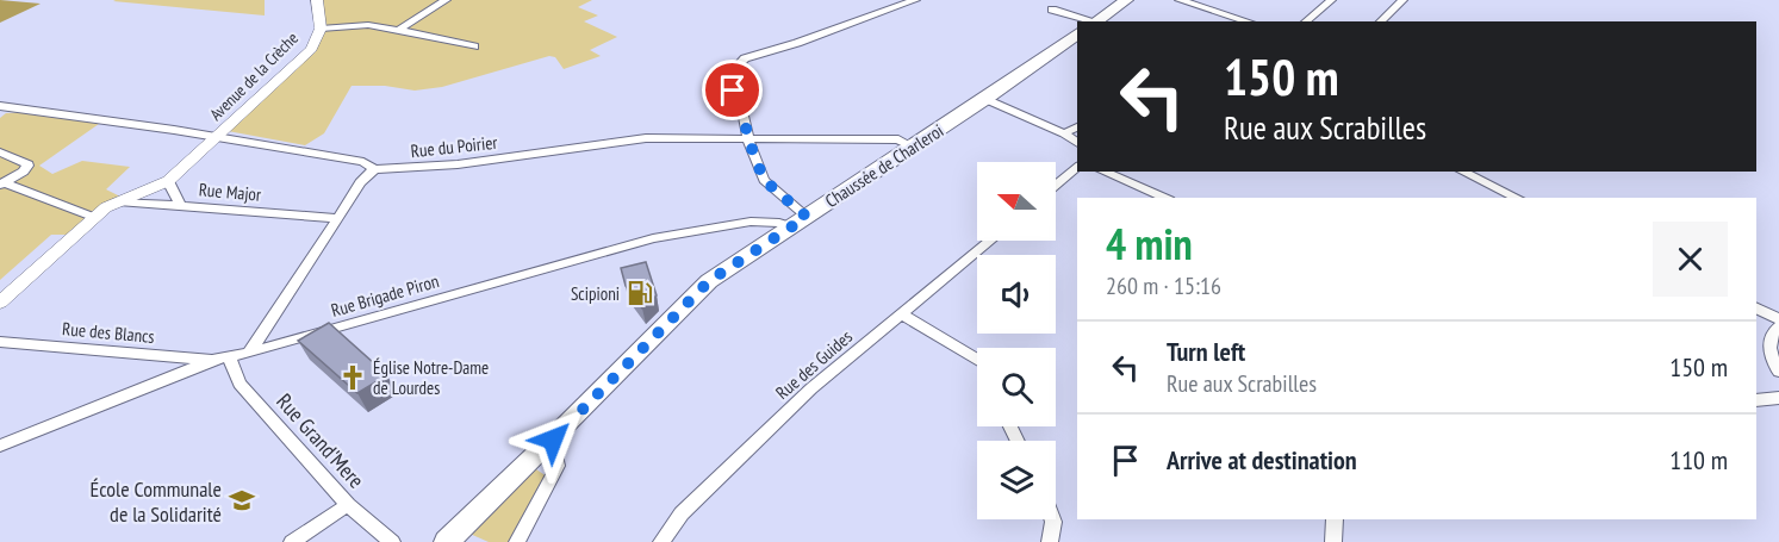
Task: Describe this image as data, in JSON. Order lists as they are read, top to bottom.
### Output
{
  "streets": {
    "main road": ["Chaussée de Charleroi"],
    "street": [
      "Avenue de la Crèche",
      "Rue du Poirier",
      "Rue Major",
      "Rue Brigade Piron",
      "Rue des Blancs",
      "Rue des Guides",
      "Rue Grand'Mere"
    ]
  },
  "crossings": [
    ["Avenue de la Crèche", "Rue du Poirier"],
    ["Rue du Poirier", "Chaussée de Charleroi"],
    ["Chaussée de Charleroi", "Rue Brigade Piron"],
    ["Rue Brigade Piron", "Rue des Blancs"],
    ["Rue Brigade Piron", "Rue Grand'Mere"],
    ["Rue des Blancs", "Rue Grand'Mere"]
  ],
  "places": {
    "fuel station": ["Scipioni"],
    "church": ["Église Notre-Dame de Lourdes"],
    "school or university": ["École Communale de la Solidarité"]
  },
  "north": "left",
  "page": {
    "turn": ["150 m", "Rue aux Scrabilles"],
    "heading": ["4 min", "260 m · 15:16"],
    "list": [
      {
        "name": "Turn left",
        "note": "Rue aux Scrabilles",
        "value": "150 m"
      },
      {
        "name": "Arrive at destination",
        "value": "110 m"
      }
    ]
  }
}
